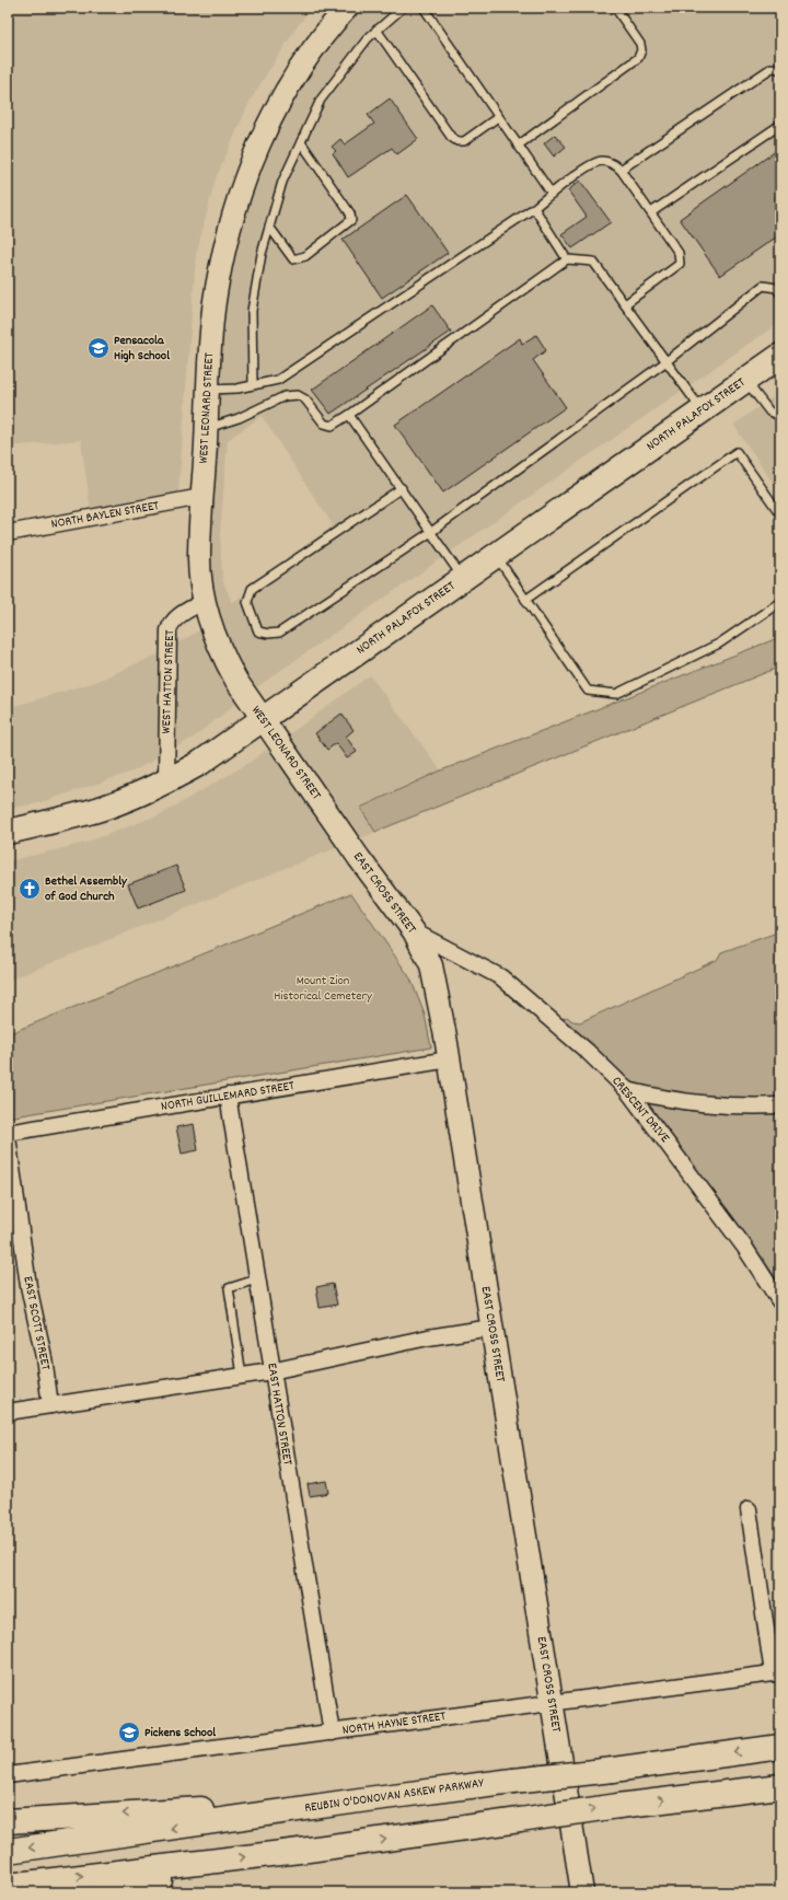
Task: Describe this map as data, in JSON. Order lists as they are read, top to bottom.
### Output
{
  "streets": {
    "main road": ["NORTH PALAFOX STREET", "REUBIN O'DONOVAN ASKEW PARKWAY"],
    "street": [
      "WEST LEONARD STREET",
      "NORTH BAYLEN STREET",
      "WEST HATTON STREET",
      "EAST CROSS STREET",
      "NORTH GUILLEMARD STREET",
      "CRESCENT DRIVE",
      "EAST SCOTT STREET",
      "EAST HATTON STREET",
      "NORTH HAYNE STREET"
    ]
  },
  "crossings": [
    ["WEST LEONARD STREET", "NORTH PALAFOX STREET"],
    ["WEST LEONARD STREET", "NORTH BAYLEN STREET"],
    ["WEST LEONARD STREET", "WEST HATTON STREET"],
    ["WEST LEONARD STREET", "EAST CROSS STREET"],
    ["NORTH PALAFOX STREET", "WEST HATTON STREET"],
    ["EAST CROSS STREET", "NORTH GUILLEMARD STREET"],
    ["EAST CROSS STREET", "CRESCENT DRIVE"],
    ["EAST CROSS STREET", "NORTH HAYNE STREET"],
    ["NORTH GUILLEMARD STREET", "EAST HATTON STREET"],
    ["EAST HATTON STREET", "NORTH HAYNE STREET"]
  ],
  "parks": ["Mount Zion Historical Cemetery"],
  "places": {
    "school or university": ["Pensacola High School", "Pickens School"],
    "church": ["Bethel Assembly of God Church"]
  }
}
